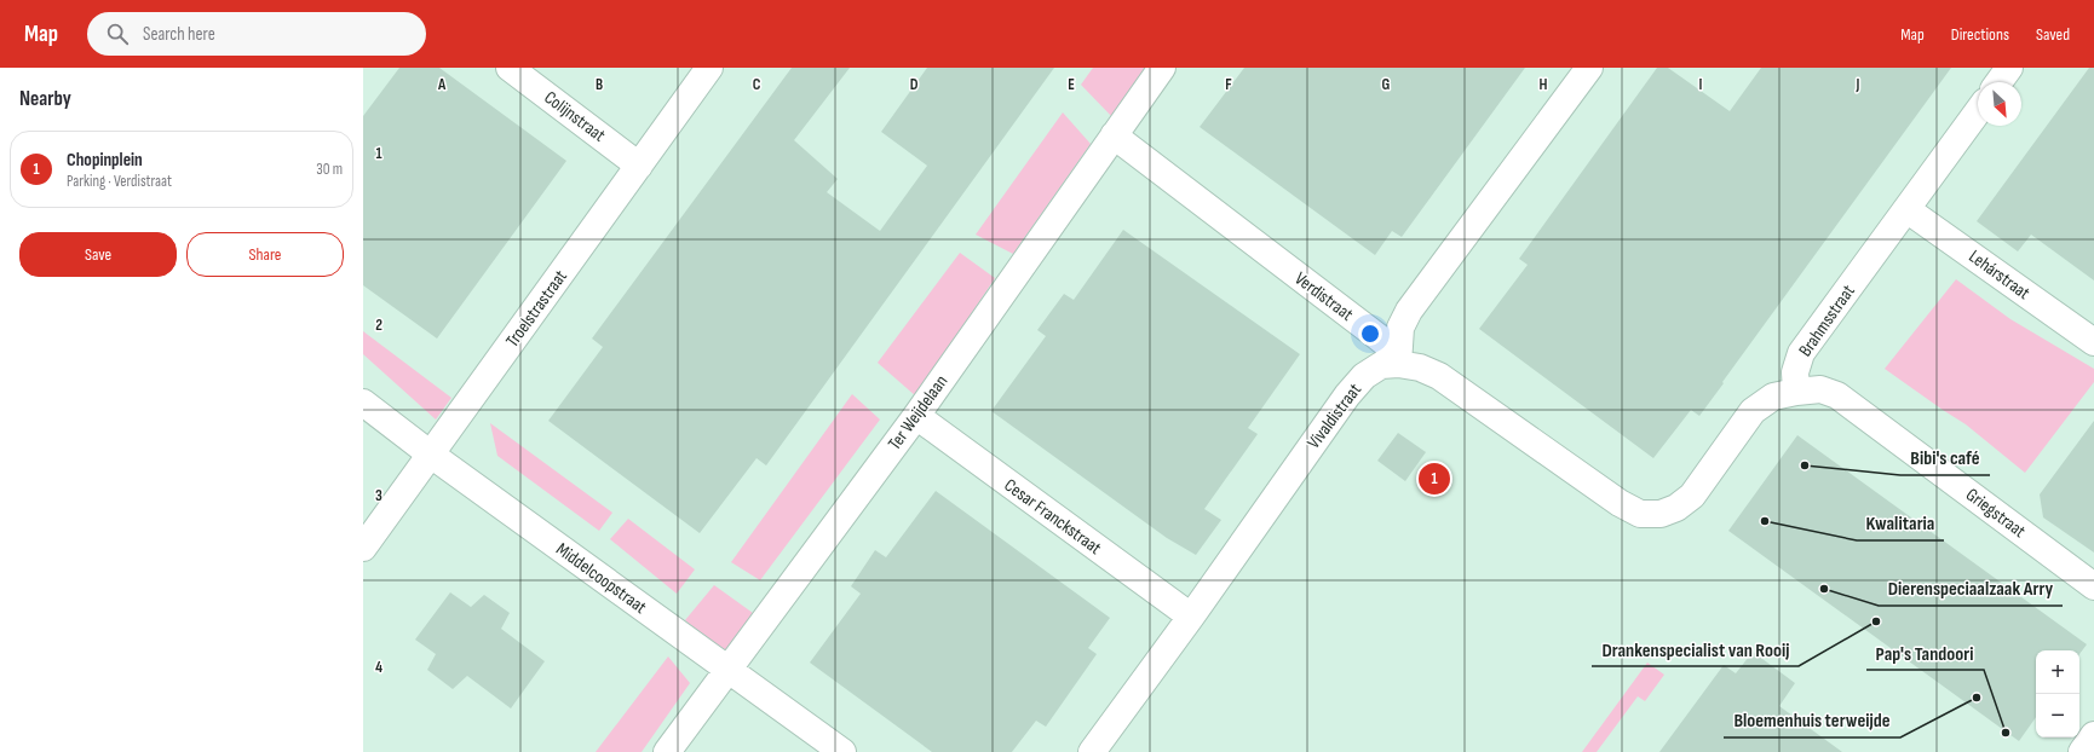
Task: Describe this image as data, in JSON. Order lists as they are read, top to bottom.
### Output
{
  "streets": {
    "street": [
      "Colijnstraat",
      "Lehárstraat",
      "Verdistraat",
      "Troelstrastraat",
      "Brahmsstraat",
      "Ter Weijdelaan",
      "Vivaldistraat",
      "Griegstraat",
      "Cesar Franckstraat",
      "Middelcoopstraat"
    ]
  },
  "crossings": [
    ["Colijnstraat", "Troelstrastraat"],
    ["Lehárstraat", "Brahmsstraat"],
    ["Verdistraat", "Ter Weijdelaan"],
    ["Verdistraat", "Vivaldistraat"],
    ["Troelstrastraat", "Middelcoopstraat"],
    ["Brahmsstraat", "Griegstraat"],
    ["Ter Weijdelaan", "Cesar Franckstraat"],
    ["Ter Weijdelaan", "Middelcoopstraat"],
    ["Vivaldistraat", "Cesar Franckstraat"]
  ],
  "places": [
    "Bibi's café",
    "Kwalitaria",
    "Dierenspeciaalzaak Arry",
    "Drankenspecialist van Rooij",
    "Bloemenhuis terweijde",
    "Pap's Tandoori"
  ],
  "north": "bottom right",
  "page": {
    "header": "Map",
    "search": "Search here",
    "nav": ["Map", "Directions", "Saved"],
    "heading": "Nearby",
    "list": [
      {
        "mark": "1",
        "name": "Chopinplein",
        "note": "Parking · Verdistraat",
        "value": "30 m"
      }
    ],
    "buttons": ["Save", "Share"],
    "pins": "1",
    "map_buttons": ["+", "−"]
  },
  "grid": {
    "columns": [
      "A",
      "B",
      "C",
      "D",
      "E",
      "F",
      "G",
      "H",
      "I",
      "J"
    ],
    "rows": [
      "1",
      "2",
      "3",
      "4"
    ]
  }
}
